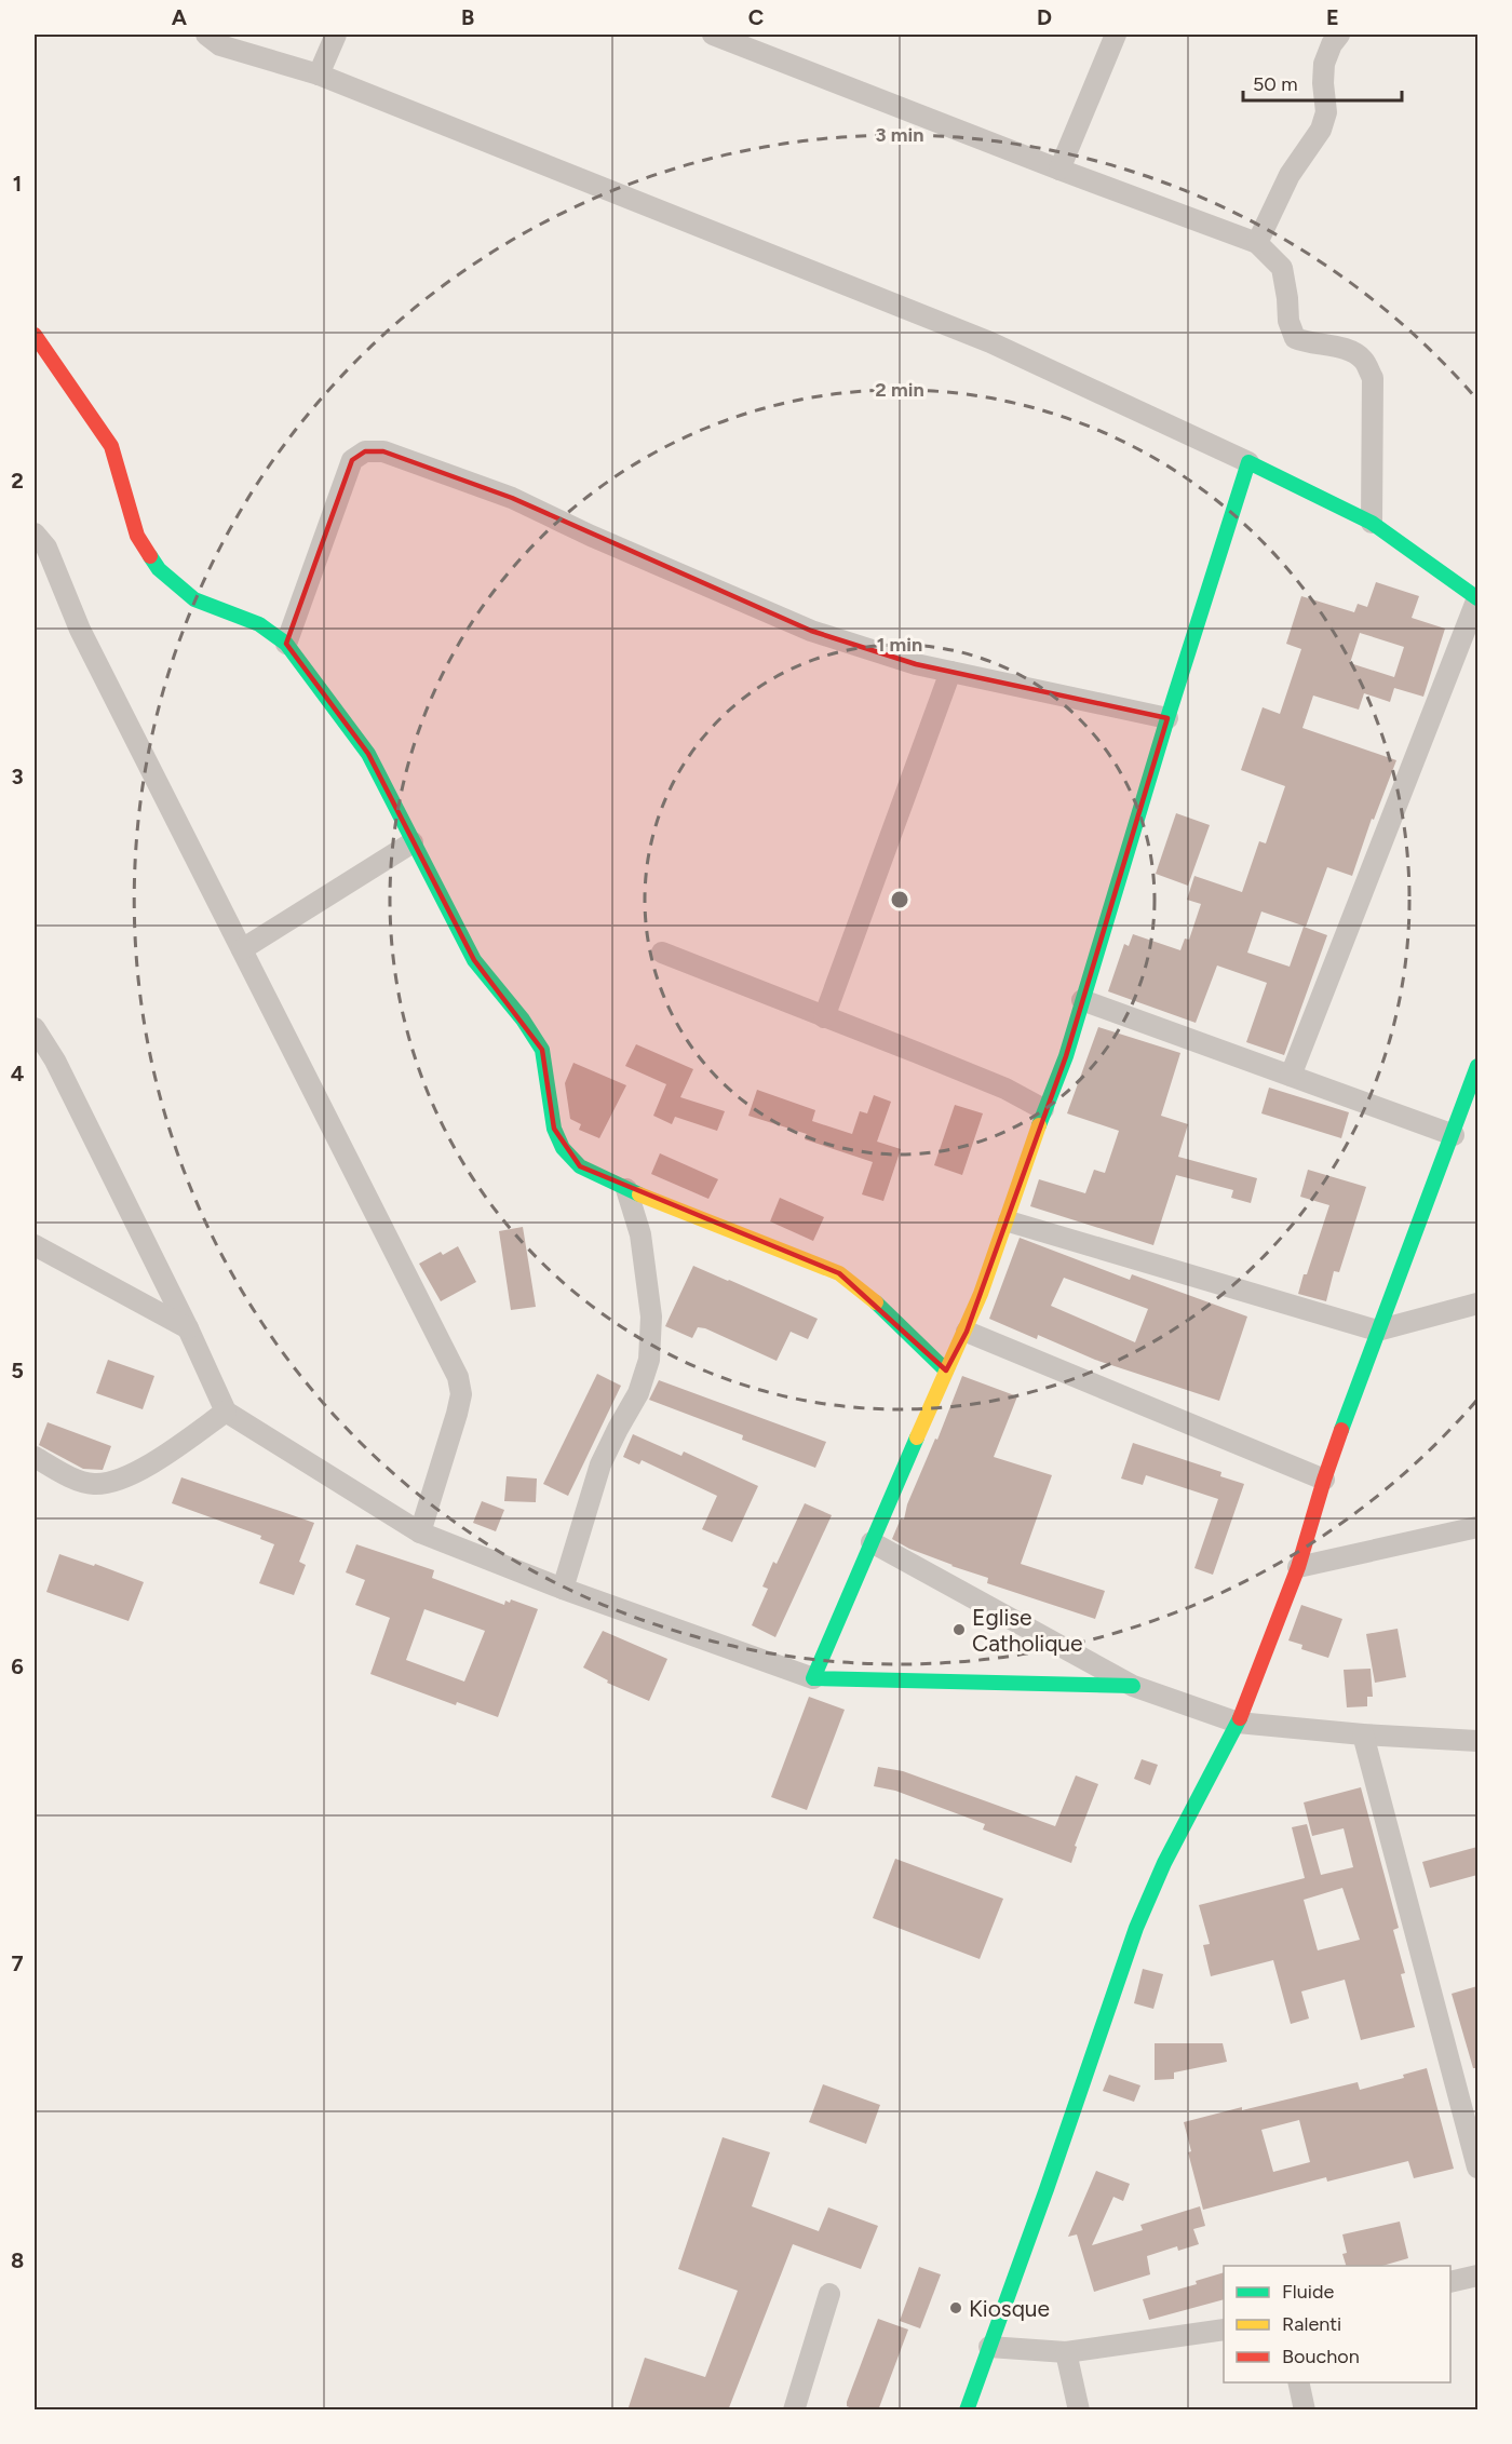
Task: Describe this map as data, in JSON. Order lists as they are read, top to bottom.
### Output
{
  "places": ["Eglise Catholique", "Kiosque"],
  "legend": ["Fluide", "Ralenti", "Bouchon"],
  "scale_bar": "50 m",
  "grid": {
    "columns": [
      "A",
      "B",
      "C",
      "D",
      "E"
    ],
    "rows": [
      "1",
      "2",
      "3",
      "4",
      "5",
      "6",
      "7",
      "8"
    ]
  },
  "rings": ["3 min", "2 min", "1 min"]
}
